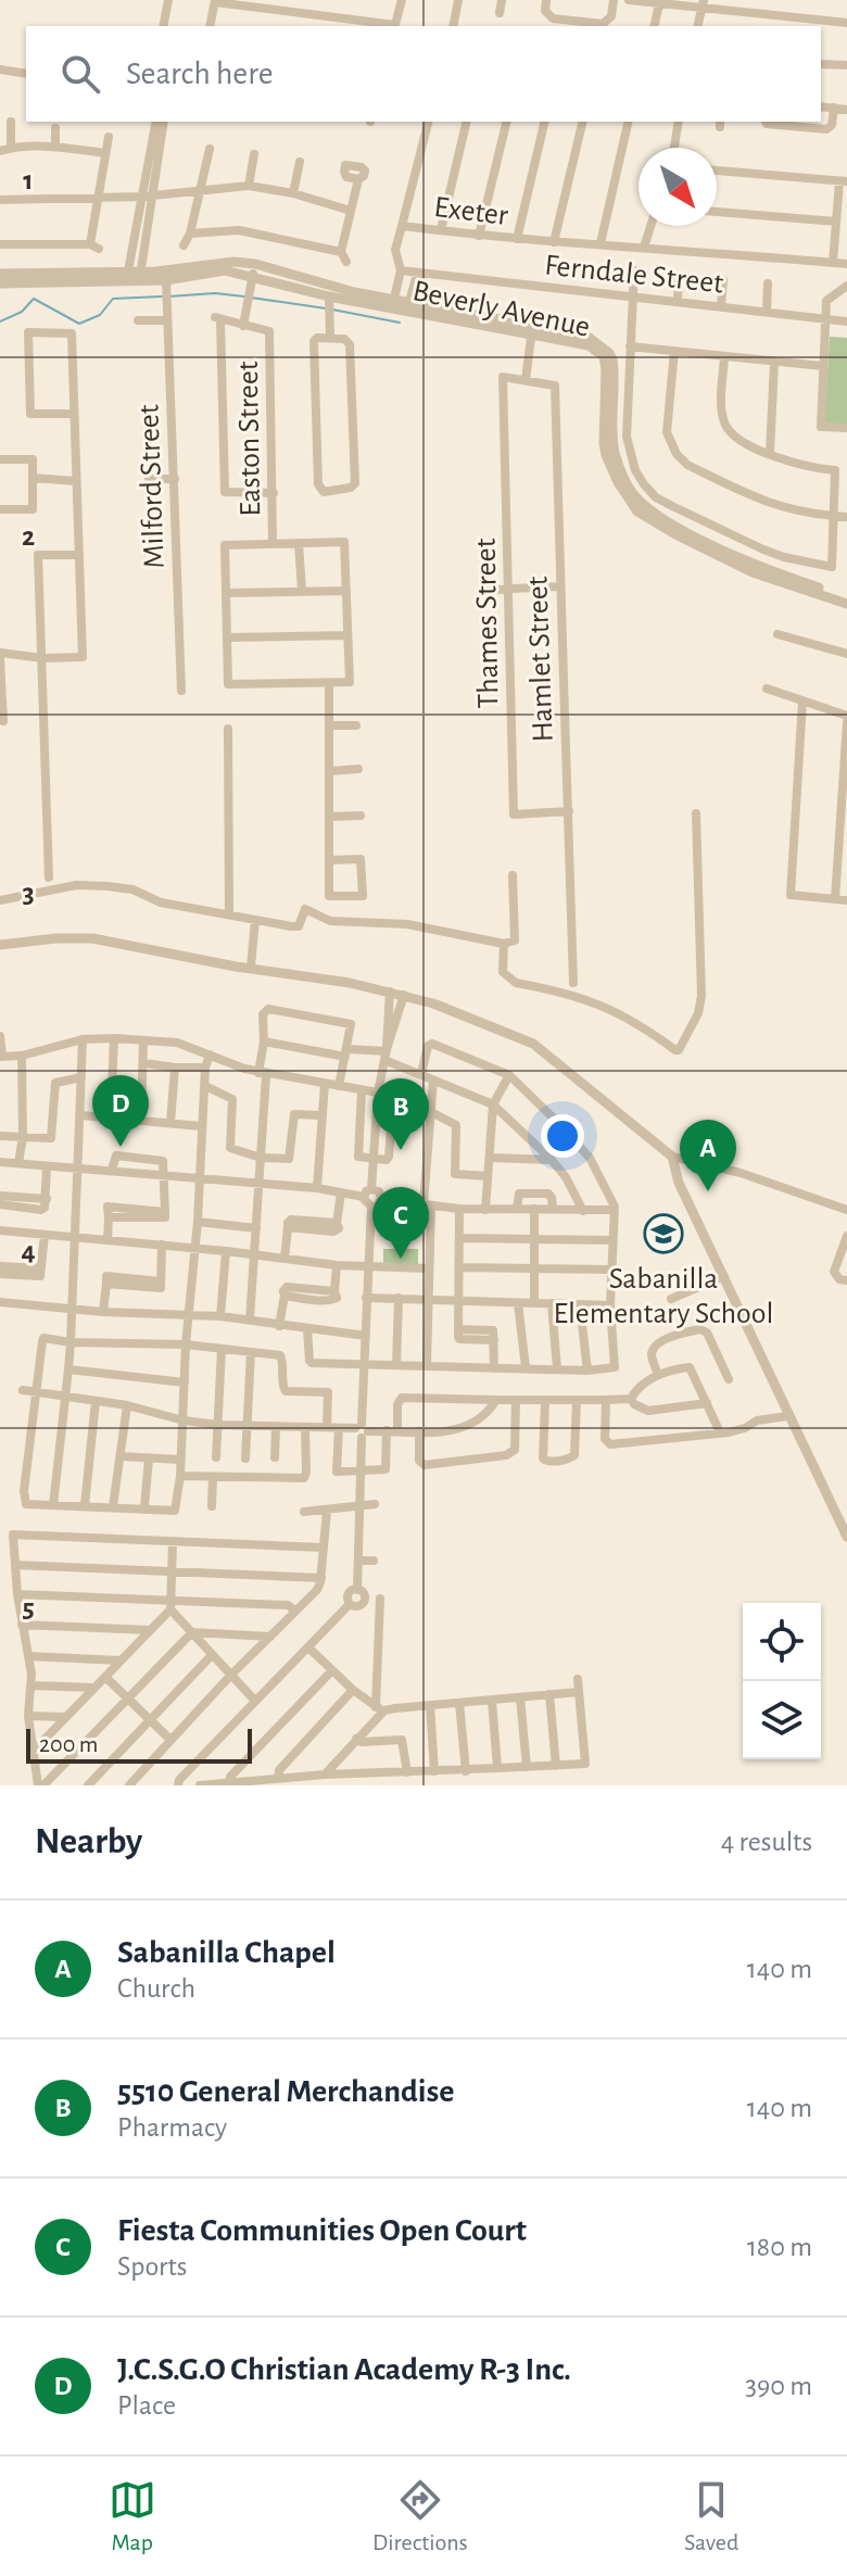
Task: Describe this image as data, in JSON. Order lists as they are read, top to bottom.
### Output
{
  "streets": {
    "street": [
      "Exeter",
      "Ferndale Street",
      "Beverly Avenue",
      "Easton Street",
      "Milford Street",
      "Thames Street",
      "Hamlet Street"
    ]
  },
  "crossings": [
    ["Beverly Avenue", "Milford Street"],
    ["Thames Street", "Hamlet Street"]
  ],
  "places": {
    "school or university": ["Sabanilla Elementary School"]
  },
  "scale_bar": "200 m",
  "north": "bottom right",
  "page": {
    "search": "Search here",
    "pins": [
      "D",
      "B",
      "A",
      "C"
    ],
    "scale": "200 m",
    "heading": ["Nearby", "4 results"],
    "list": [
      {
        "mark": "A",
        "name": "Sabanilla Chapel",
        "note": "Church",
        "value": "140 m"
      },
      {
        "mark": "B",
        "name": "5510 General Merchandise",
        "note": "Pharmacy",
        "value": "140 m"
      },
      {
        "mark": "C",
        "name": "Fiesta Communities Open Court",
        "note": "Sports",
        "value": "180 m"
      },
      {
        "mark": "D",
        "name": "J.C.S.G.O Christian Academy R-3 Inc.",
        "note": "Place",
        "value": "390 m"
      }
    ],
    "nav": ["Map", "Directions", "Saved"]
  },
  "grid": {
    "rows": [
      "1",
      "2",
      "3",
      "4",
      "5"
    ]
  }
}
